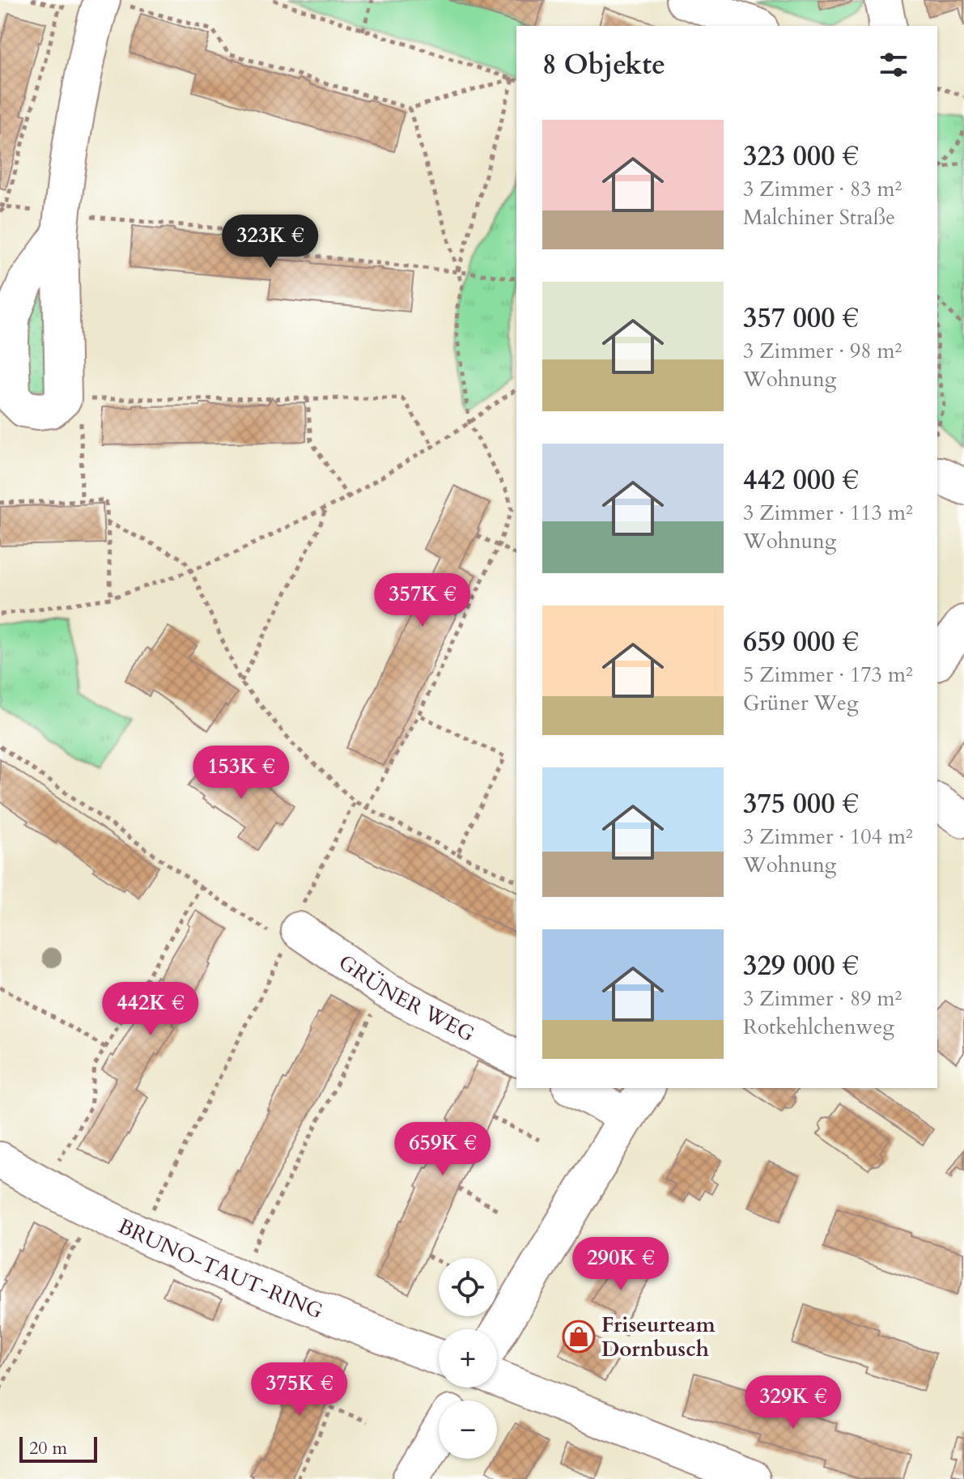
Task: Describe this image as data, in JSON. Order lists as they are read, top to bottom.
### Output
{
  "streets": {
    "street": ["GRÜNER WEG", "BRUNO-TAUT-RING"]
  },
  "places": {
    "shop": ["Friseurteam Dornbusch"]
  },
  "scale_bar": "20 m",
  "page": {
    "heading": "8 Objekte",
    "list": [
      {
        "name": "323 000 €",
        "note": "3 Zimmer · 83 m² · Malchiner Straße"
      },
      {
        "name": "357 000 €",
        "note": "3 Zimmer · 98 m² · Wohnung"
      },
      {
        "name": "442 000 €",
        "note": "3 Zimmer · 113 m² · Wohnung"
      },
      {
        "name": "659 000 €",
        "note": "5 Zimmer · 173 m² · Grüner Weg"
      },
      {
        "name": "375 000 €",
        "note": "3 Zimmer · 104 m² · Wohnung"
      },
      {
        "name": "329 000 €",
        "note": "3 Zimmer · 89 m² · Rotkehlchenweg"
      }
    ],
    "price": [
      "323K €",
      "357K €",
      "153K €",
      "442K €",
      "659K €",
      "290K €",
      "375K €",
      "329K €"
    ],
    "map_buttons": ["+", "−"],
    "scale": "20 m"
  }
}
